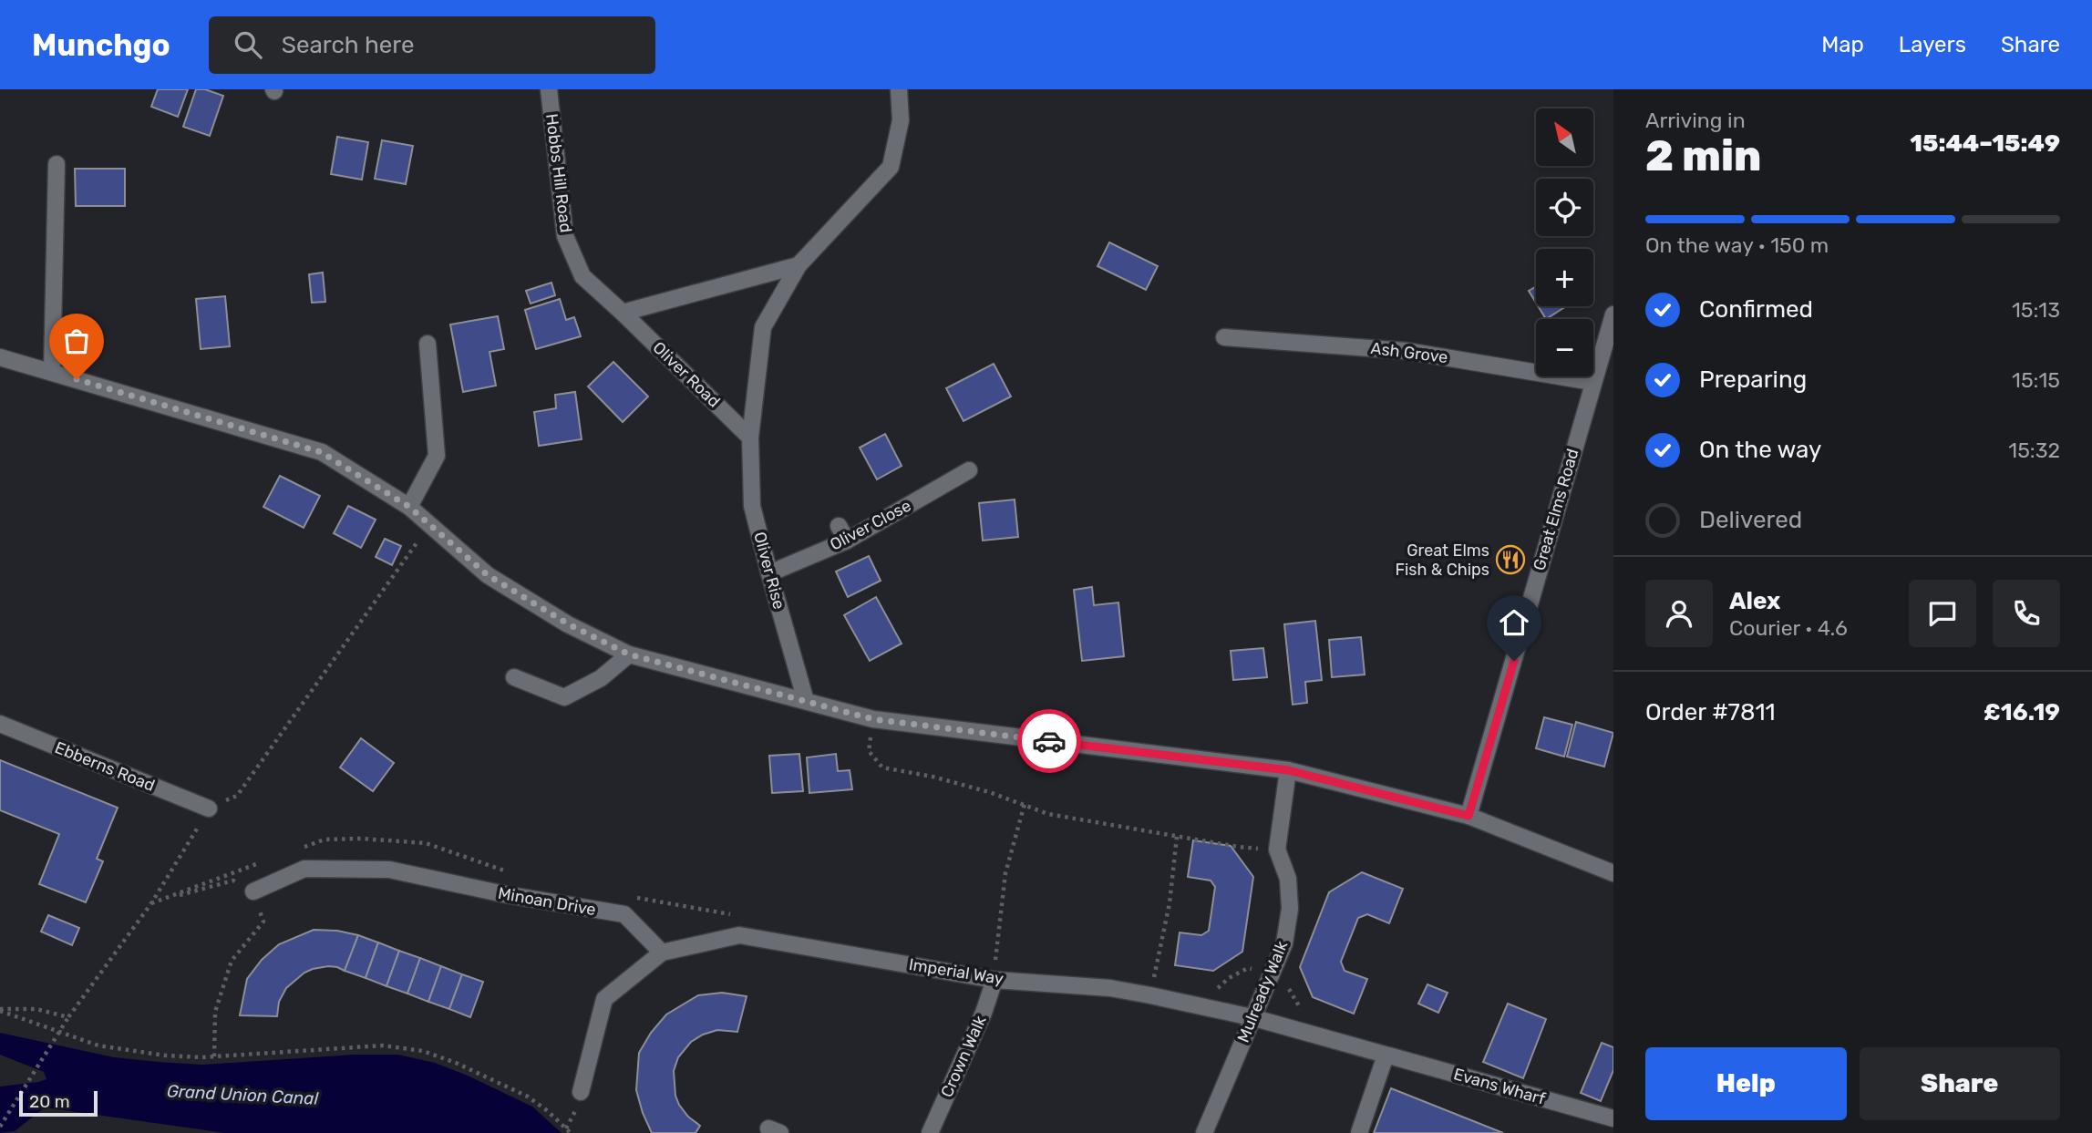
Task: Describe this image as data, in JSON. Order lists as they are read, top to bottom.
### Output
{
  "streets": {
    "street": [
      "Hobbs Hill Road",
      "Ash Grove",
      "Oliver Road",
      "Great Elms Road",
      "Oliver Close",
      "Oliver Rise",
      "Ebberns Road",
      "Minoan Drive",
      "Imperial Way",
      "Mulready Walk",
      "Crown Walk",
      "Evans Wharf"
    ]
  },
  "crossings": [
    ["Hobbs Hill Road", "Oliver Road"],
    ["Ash Grove", "Great Elms Road"],
    ["Oliver Road", "Oliver Rise"],
    ["Oliver Close", "Oliver Rise"],
    ["Minoan Drive", "Imperial Way"],
    ["Imperial Way", "Mulready Walk"],
    ["Imperial Way", "Crown Walk"],
    ["Imperial Way", "Evans Wharf"],
    ["Mulready Walk", "Evans Wharf"]
  ],
  "water": ["Grand Union Canal"],
  "places": {
    "restaurant": ["Great Elms Fish & Chips"]
  },
  "scale_bar": "20 m",
  "north": "top left",
  "page": {
    "header": "Munchgo",
    "search": "Search here",
    "nav": ["Map", "Layers", "Share"],
    "heading": ["2 min", "Arriving in", "15:44–15:49"],
    "panel": [
      "Alex",
      "Courier · 4.6",
      "Order #7811",
      "£16.19"
    ],
    "map_buttons": ["+", "−"],
    "bar": "On the way · 150 m",
    "list": [
      ["Confirmed", "15:13"],
      ["Preparing", "15:15"],
      ["On the way", "15:32"],
      "Delivered"
    ],
    "buttons": ["Help", "Share"],
    "scale": "20 m"
  }
}
